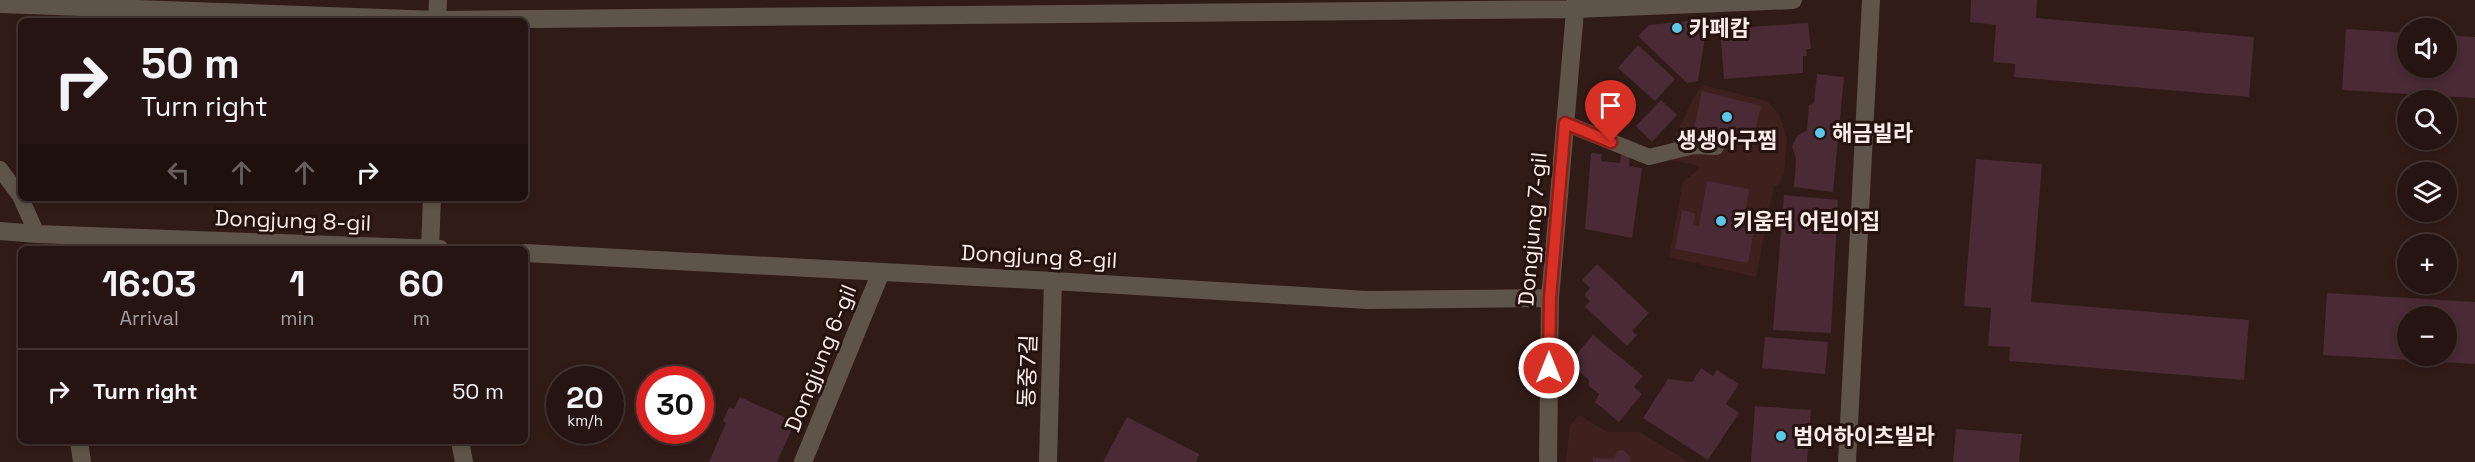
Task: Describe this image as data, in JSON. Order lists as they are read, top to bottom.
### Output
{
  "streets": {
    "street": [
      "Dongjung 8-gil",
      "Dongjung 7-gil",
      "Dongjung 6-gil",
      "동중7길"
    ]
  },
  "crossings": [
    ["Dongjung 8-gil", "Dongjung 7-gil"],
    ["Dongjung 8-gil", "Dongjung 6-gil"],
    ["Dongjung 8-gil", "동중7길"]
  ],
  "places": [
    "카페캄",
    "생생아구찜",
    "해금빌라",
    "키움터 어린이집",
    "범어하이츠빌라"
  ],
  "page": {
    "map_buttons": ["+", "−"],
    "turn": ["50 m", "Turn right"],
    "eta": [
      "16:03",
      "Arrival",
      "1",
      "min",
      "60",
      "m"
    ],
    "list": [
      {
        "name": "Turn right",
        "value": "50 m"
      }
    ],
    "speed": "20 km/h",
    "limit": "30"
  }
}
